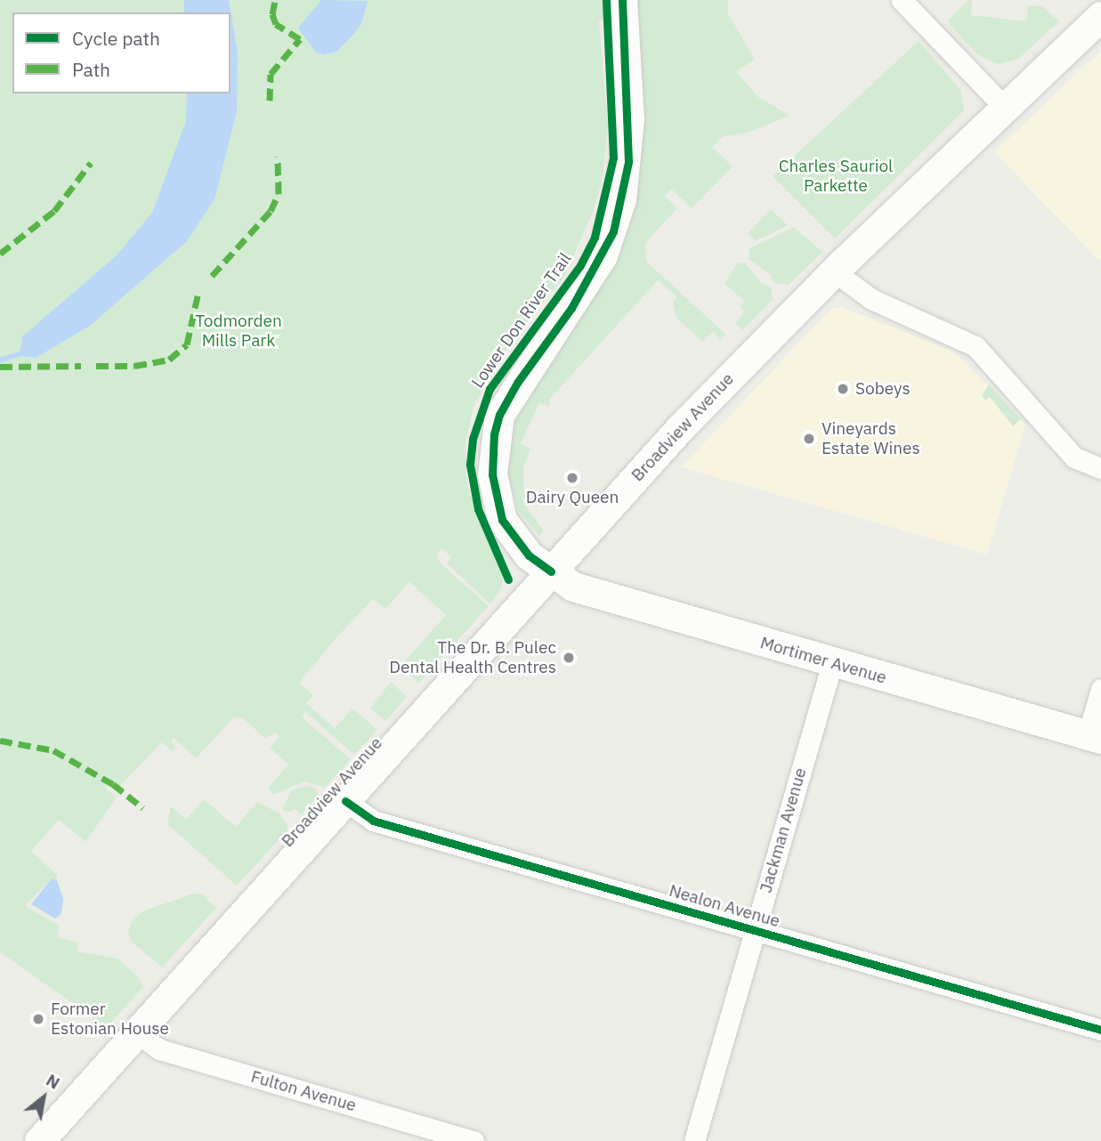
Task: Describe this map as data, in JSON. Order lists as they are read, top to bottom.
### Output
{
  "streets": {
    "main road": ["Broadview Avenue", "Mortimer Avenue"],
    "street": ["Jackman Avenue", "Nealon Avenue", "Fulton Avenue"],
    "cycle path": ["Lower Don River Trail"]
  },
  "crossings": [
    ["Broadview Avenue", "Mortimer Avenue"],
    ["Broadview Avenue", "Nealon Avenue"],
    ["Broadview Avenue", "Fulton Avenue"],
    ["Mortimer Avenue", "Jackman Avenue"],
    ["Jackman Avenue", "Nealon Avenue"]
  ],
  "parks": ["Charles Sauriol Parkette", "Todmorden Mills Park"],
  "places": [
    "Sobeys",
    "Vineyards Estate Wines",
    "Dairy Queen",
    "The Dr. B. Pulec Dental Health Centres",
    "Former Estonian House"
  ],
  "legend": ["Cycle path", "Path"],
  "north": "top right"
}
